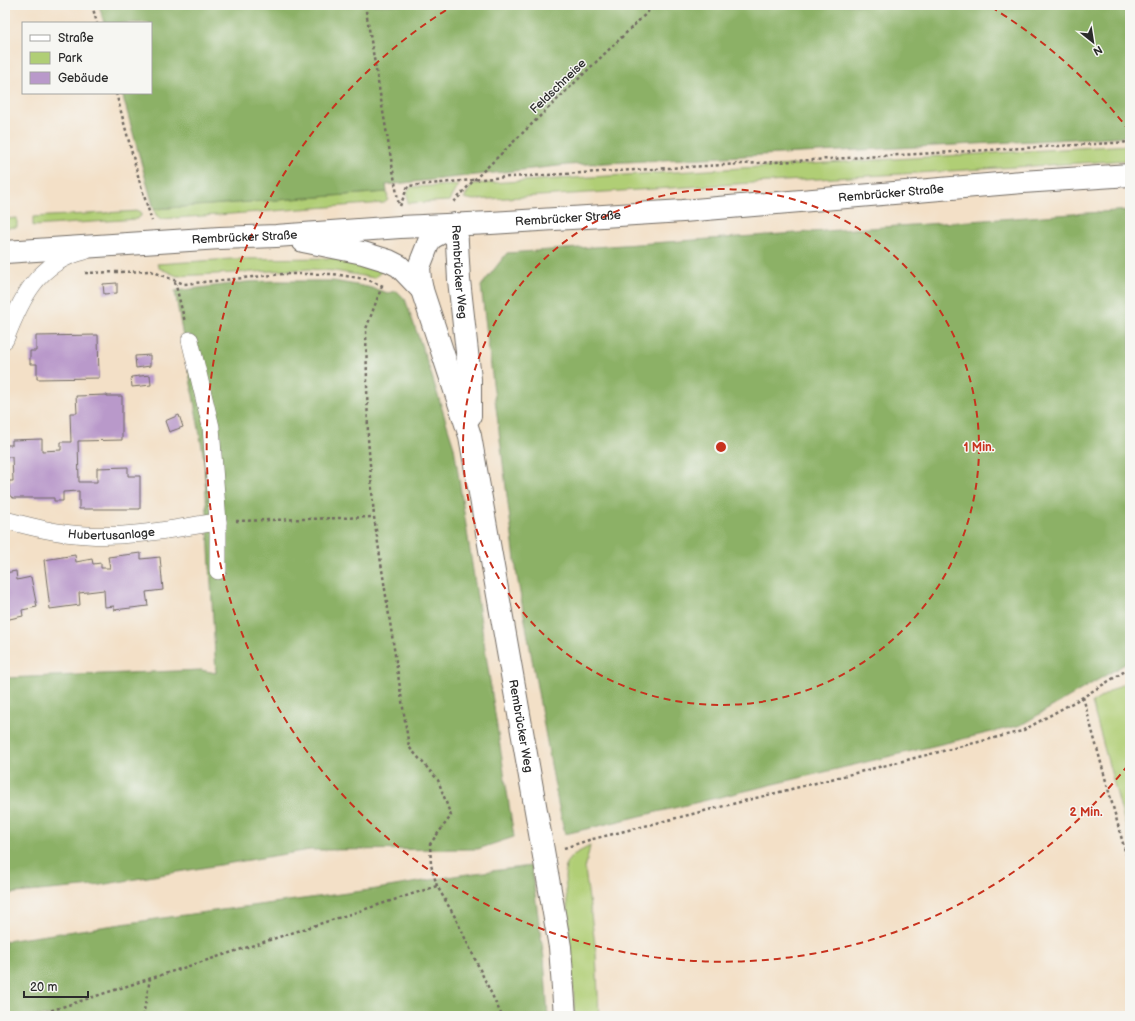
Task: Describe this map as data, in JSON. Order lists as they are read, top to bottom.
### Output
{
  "streets": {
    "main road": ["Rembrücker Straße", "Rembrücker Weg"],
    "street": ["Hubertusanlage"],
    "path": ["Feldschneise"]
  },
  "crossings": [
    ["Feldschneise", "Rembrücker Straße"],
    ["Feldschneise", "Rembrücker Weg"],
    ["Rembrücker Straße", "Rembrücker Weg"]
  ],
  "legend": ["Straße", "Park", "Gebäude"],
  "scale_bar": "20 m",
  "north": "bottom right",
  "rings": ["1 Min.", "2 Min."]
}
